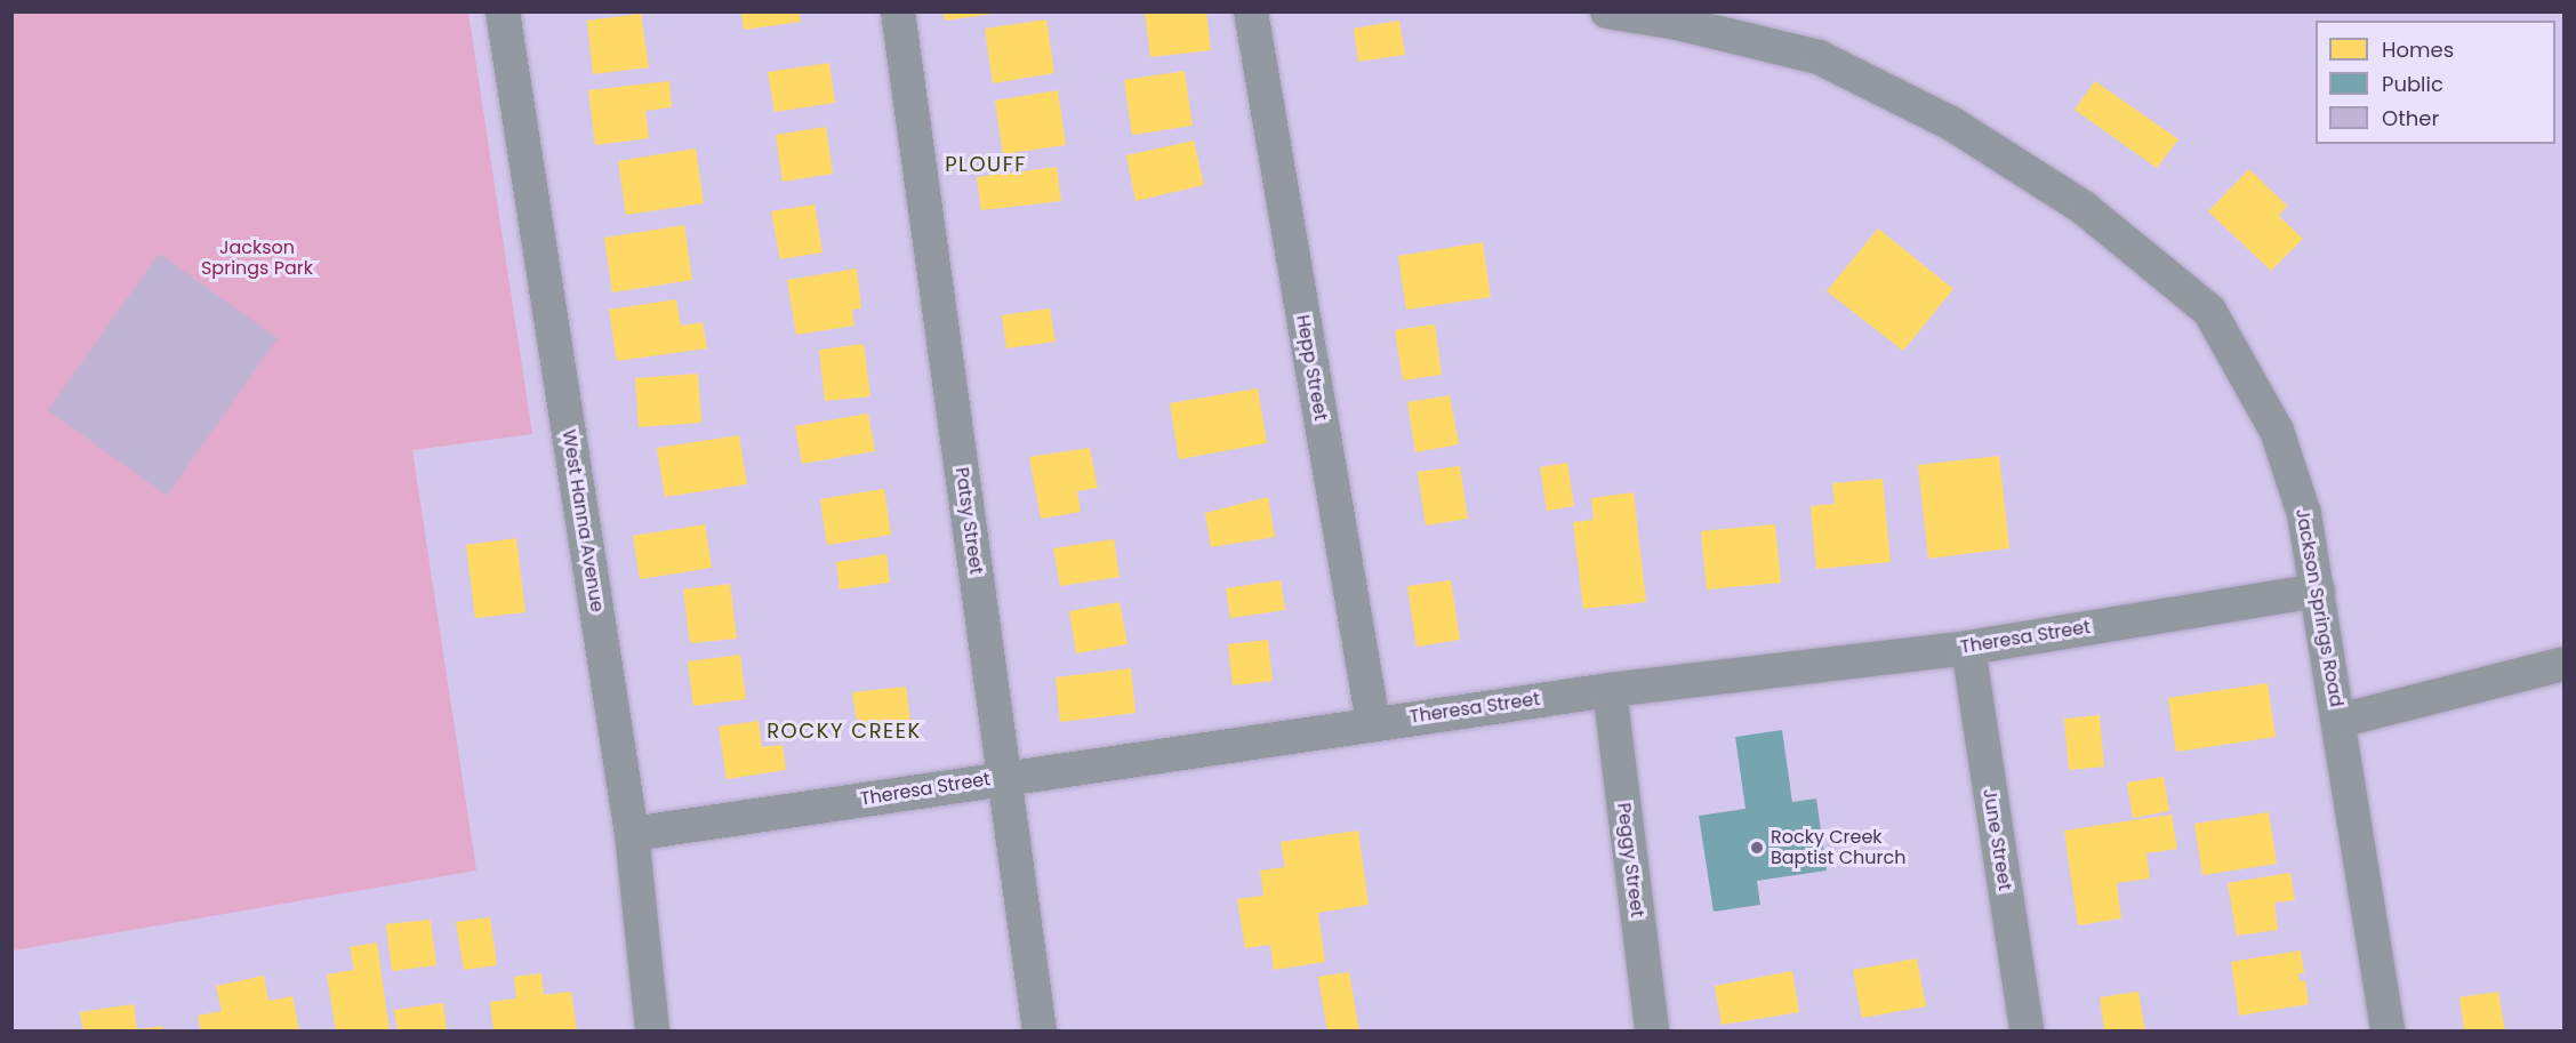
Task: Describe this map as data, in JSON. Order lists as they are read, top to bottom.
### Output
{
  "streets": {
    "street": [
      "Hepp Street",
      "West Hanna Avenue",
      "Patsy Street",
      "Jackson Springs Road",
      "Theresa Street",
      "June Street",
      "Peggy Street"
    ]
  },
  "crossings": [
    ["Hepp Street", "Theresa Street"],
    ["West Hanna Avenue", "Theresa Street"],
    ["Patsy Street", "Theresa Street"],
    ["Jackson Springs Road", "Theresa Street"],
    ["Theresa Street", "June Street"],
    ["Theresa Street", "Peggy Street"]
  ],
  "districts": ["PLOUFF", "ROCKY CREEK"],
  "parks": ["Jackson Springs Park"],
  "places": ["Rocky Creek Baptist Church"],
  "legend": ["Homes", "Public", "Other"]
}
